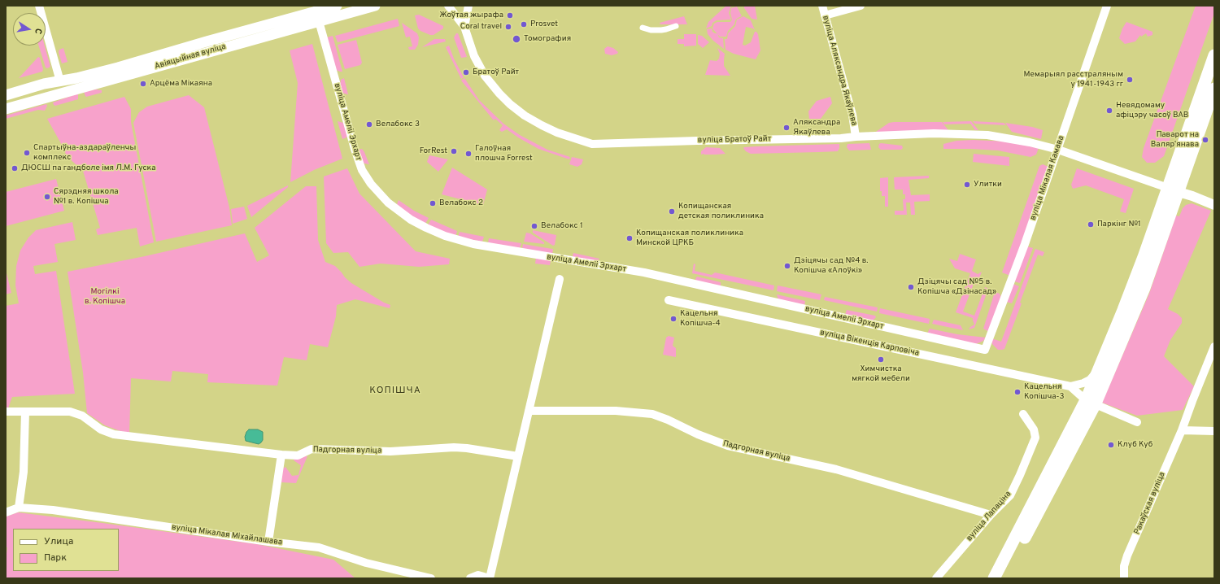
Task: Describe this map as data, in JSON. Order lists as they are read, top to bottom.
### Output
{
  "streets": {
    "main road": ["Авіяцыйная вуліца"],
    "street": [
      "вуліца Аляксандра Якаўлева",
      "вуліца Амеліі Эрхарт",
      "вуліца Братоў Райт",
      "вуліца Мікалая Камава",
      "вуліца Вікенція Карповіча",
      "Падгорная вуліца",
      "Ракаўская вуліца",
      "вуліца Лапаціна",
      "вуліца Мікалая Міхайлашава"
    ]
  },
  "crossings": [
    ["Авіяцыйная вуліца", "вуліца Амеліі Эрхарт"],
    ["вуліца Аляксандра Якаўлева", "вуліца Братоў Райт"],
    ["вуліца Амеліі Эрхарт", "вуліца Мікалая Камава"],
    ["вуліца Братоў Райт", "вуліца Мікалая Камава"],
    ["Падгорная вуліца", "вуліца Лапаціна"]
  ],
  "districts": ["КОПІШЧА"],
  "parks": ["Могілкі в. Копішча"],
  "places": [
    "Жоўтая жырафа",
    "Prosvet",
    "Coral travel",
    "Томография",
    "Братоў Райт",
    "Мемарыял расстраляным у 1941-1943 гг",
    "Арцёма Мікаяна",
    "Невядомаму афіцэру часоў ВАВ",
    "Велабокс 3",
    "Аляксандра Якаўлева",
    "Паварот на Валярʼянава",
    "ForRest",
    "Спартыўна-аздараўленчы комплекс",
    "Галоўная плошча Forrest",
    "ДЮСШ па гандболе імя Л.М. Гуска",
    "Улитки",
    "Сярэдняя школа №1 в. Копішча",
    "Велабокс 2",
    "Копищанская детская поликлиника",
    "Паркінг №1",
    "Велабокс 1",
    "Копищанская поликлиника Минской ЦРКБ",
    "Дзіцячы сад №4 в. Копішча «Алоўкі»",
    "Дзіцячы сад №5 в. Копішча «Дзінасад»",
    "Кацельня Копішча-4",
    "Химчистка мягкой мебели",
    "Кацельня Копішча-3",
    "Клуб Куб"
  ],
  "legend": ["Улица", "Парк"],
  "north": "right"
}
